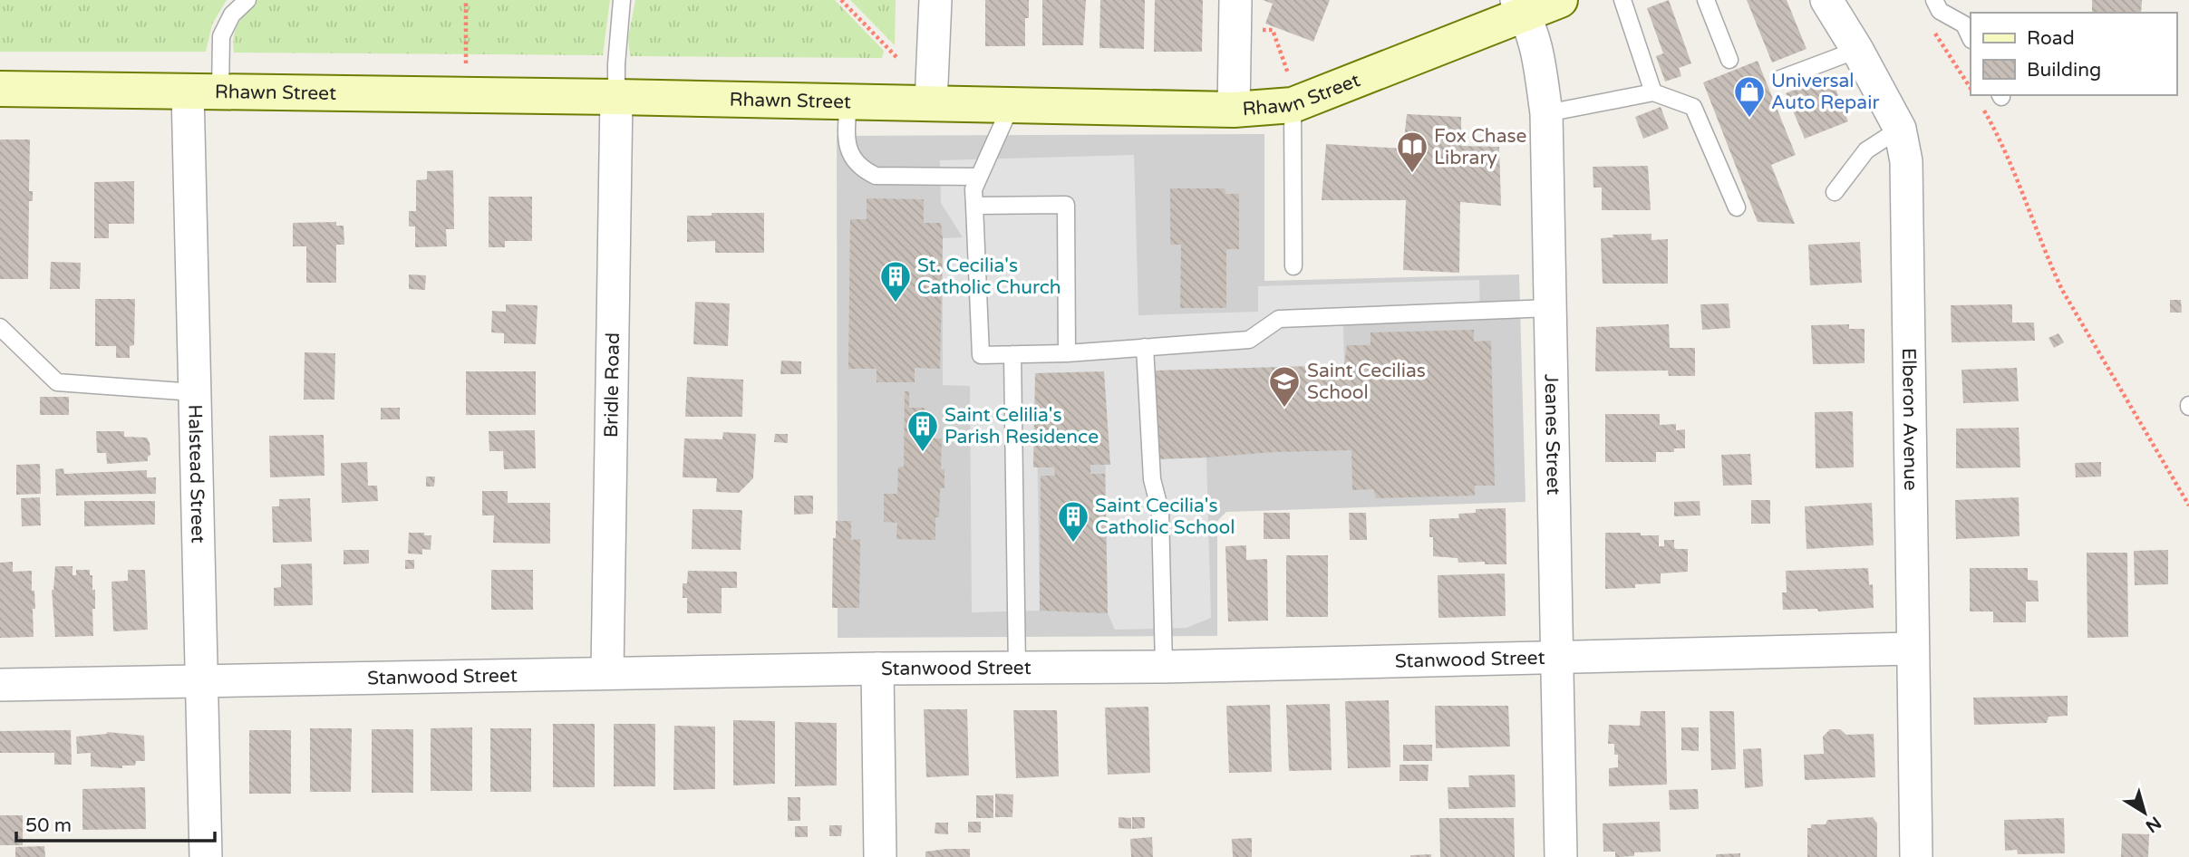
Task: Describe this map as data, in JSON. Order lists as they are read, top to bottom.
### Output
{
  "streets": {
    "main road": ["Rhawn Street"],
    "street": [
      "Bridle Road",
      "Elberon Avenue",
      "Jeanes Street",
      "Halstead Street",
      "Stanwood Street"
    ]
  },
  "crossings": [
    ["Rhawn Street", "Bridle Road"],
    ["Rhawn Street", "Jeanes Street"],
    ["Rhawn Street", "Halstead Street"],
    ["Bridle Road", "Stanwood Street"],
    ["Elberon Avenue", "Stanwood Street"],
    ["Jeanes Street", "Stanwood Street"],
    ["Halstead Street", "Stanwood Street"]
  ],
  "places": {
    "shop": ["Universal Auto Repair"],
    "library": ["Fox Chase Library"],
    "building": ["St. Cecilia's Catholic Church", "Saint Celilia's Parish Residence", "Saint Cecilia's Catholic School"],
    "school or university": ["Saint Cecilias School"]
  },
  "legend": ["Road", "Building"],
  "scale_bar": "50 m",
  "north": "bottom right"
}
